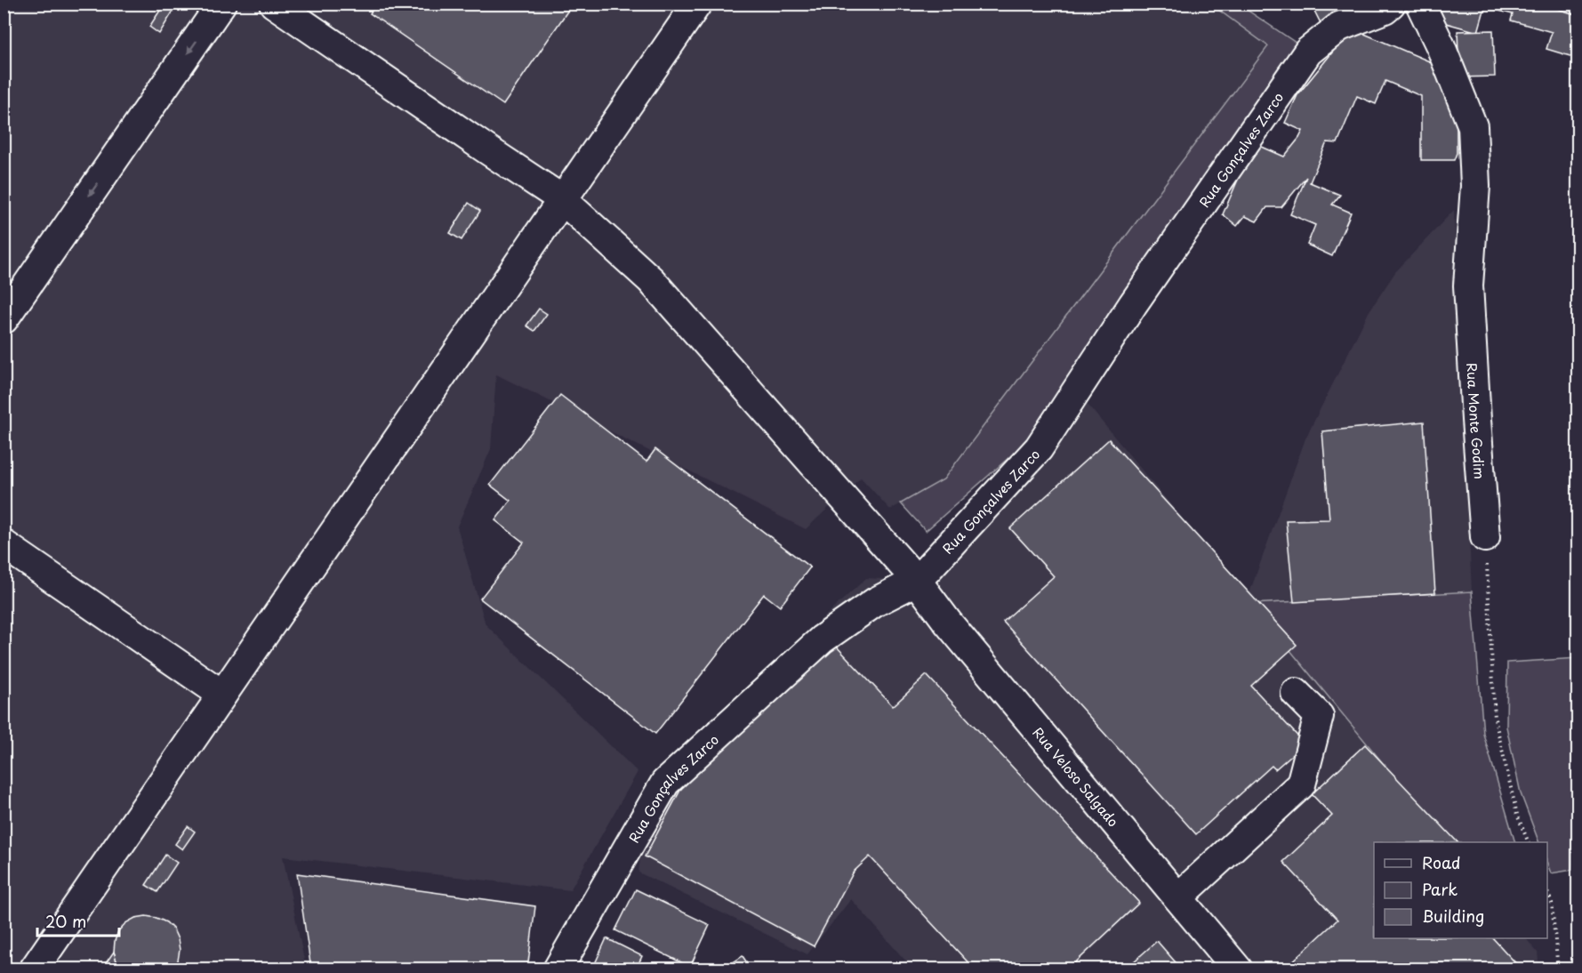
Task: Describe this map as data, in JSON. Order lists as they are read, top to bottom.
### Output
{
  "streets": {
    "street": ["Rua Gonçalves Zarco", "Rua Monte Godim", "Rua Veloso Salgado"]
  },
  "crossings": [
    ["Rua Gonçalves Zarco", "Rua Veloso Salgado"]
  ],
  "legend": ["Road", "Park", "Building"],
  "scale_bar": "20 m"
}
